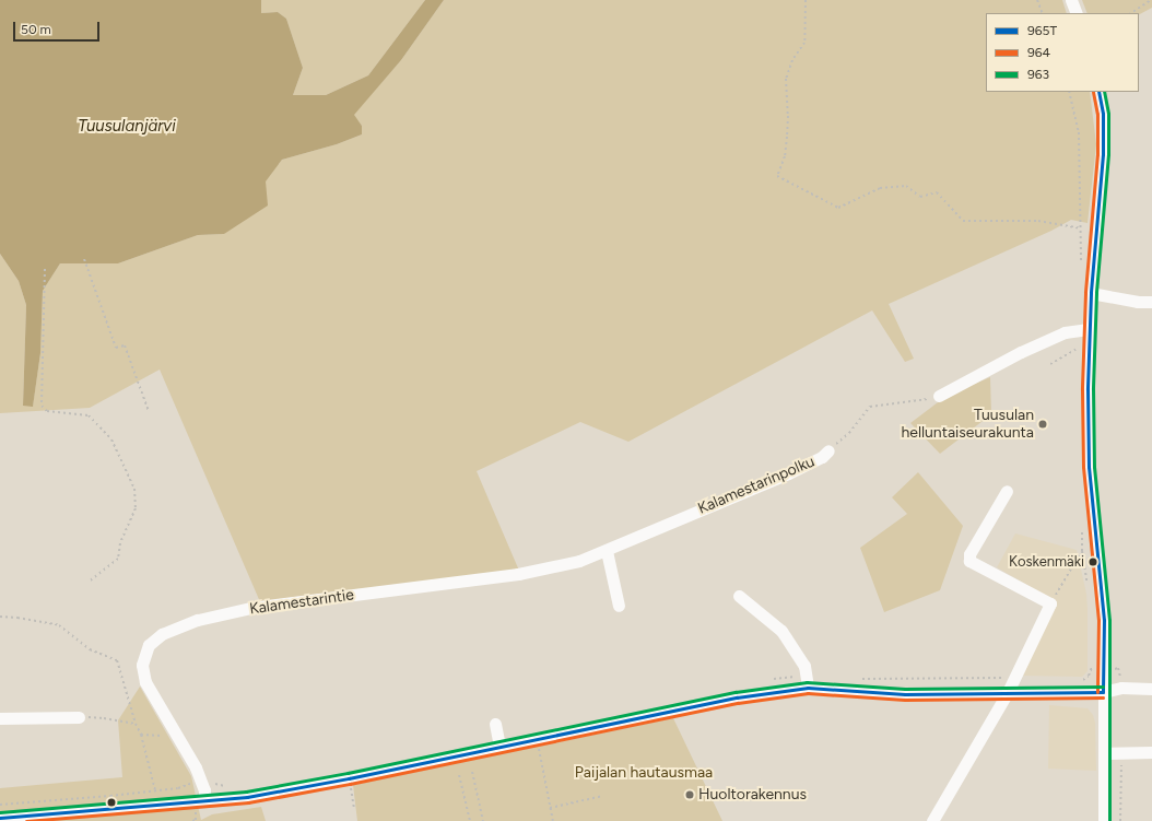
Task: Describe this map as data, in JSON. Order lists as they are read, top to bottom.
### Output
{
  "streets": {
    "street": ["Kalamestarinpolku", "Kalamestarintie"]
  },
  "crossings": [
    ["Kalamestarinpolku", "Kalamestarintie"]
  ],
  "water": ["Tuusulanjärvi"],
  "parks": ["Paijalan hautausmaa"],
  "places": ["Tuusulan helluntaiseurakunta", "Koskenmäki", "Huoltorakennus"],
  "lines": ["transit line 965T", "transit line 964", "transit line 963"],
  "legend": ["965T", "964", "963"],
  "scale_bar": "50 m"
}
